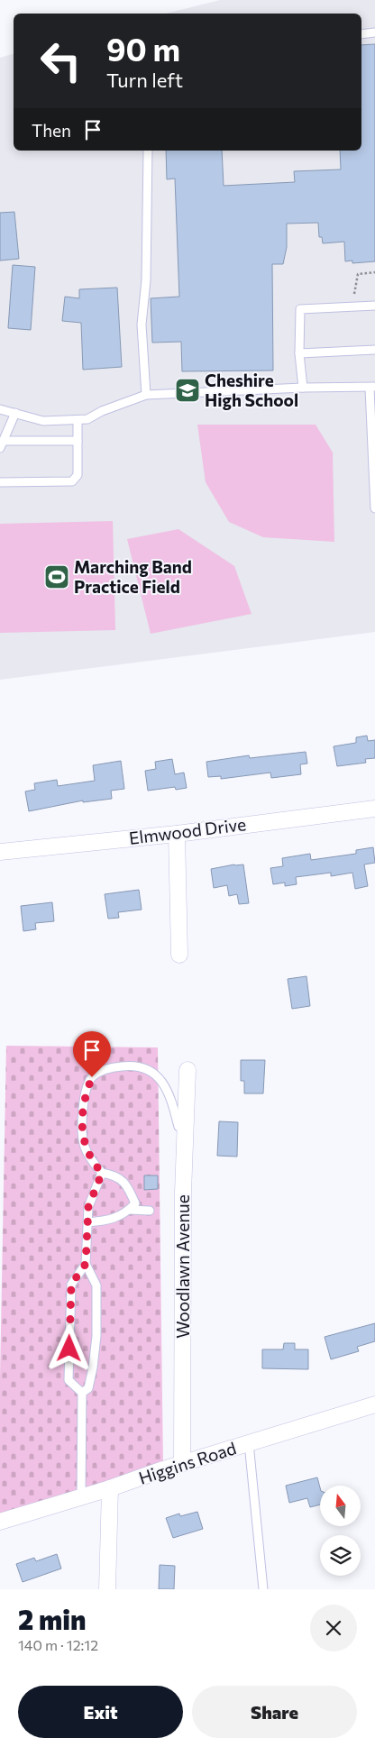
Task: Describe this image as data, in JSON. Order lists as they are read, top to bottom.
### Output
{
  "streets": {
    "street": ["Elmwood Drive", "Woodlawn Avenue", "Higgins Road"]
  },
  "crossings": [
    ["Woodlawn Avenue", "Higgins Road"]
  ],
  "places": {
    "school or university": ["Cheshire High School"],
    "sports": ["Marching Band Practice Field"]
  },
  "north": "top",
  "page": {
    "turn": ["90 m", "Turn left"],
    "then": "Then",
    "heading": ["2 min", "140 m · 12:12"],
    "buttons": ["Exit", "Share"]
  }
}
